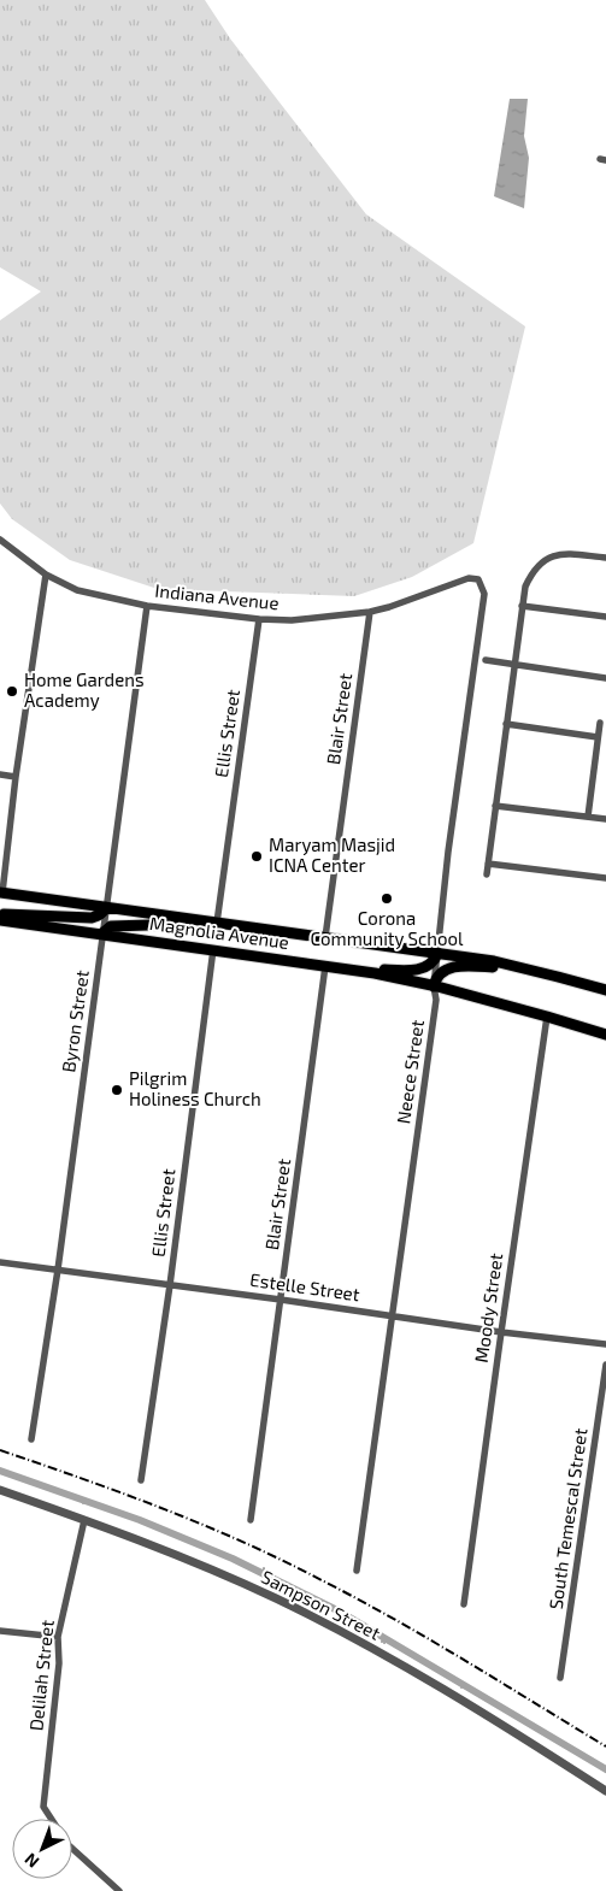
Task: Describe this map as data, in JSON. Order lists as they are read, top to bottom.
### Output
{
  "streets": {
    "main road": ["Magnolia Avenue"],
    "street": [
      "Indiana Avenue",
      "Blair Street",
      "Ellis Street",
      "Byron Street",
      "Neece Street",
      "Estelle Street",
      "Moody Street",
      "South Temescal Street",
      "Sampson Street",
      "Delilah Street"
    ]
  },
  "crossings": [
    ["Indiana Avenue", "Blair Street"],
    ["Indiana Avenue", "Ellis Street"],
    ["Indiana Avenue", "Byron Street"],
    ["Indiana Avenue", "Neece Street"],
    ["Blair Street", "Magnolia Avenue"],
    ["Blair Street", "Estelle Street"],
    ["Ellis Street", "Magnolia Avenue"],
    ["Ellis Street", "Estelle Street"],
    ["Magnolia Avenue", "Byron Street"],
    ["Magnolia Avenue", "Neece Street"],
    ["Magnolia Avenue", "Moody Street"],
    ["Byron Street", "Estelle Street"],
    ["Neece Street", "Estelle Street"],
    ["Estelle Street", "Moody Street"],
    ["Sampson Street", "Delilah Street"]
  ],
  "places": [
    "Home Gardens Academy",
    "Maryam Masjid ICNA Center",
    "Corona Community School",
    "Pilgrim Holiness Church"
  ],
  "north": "bottom left"
}
